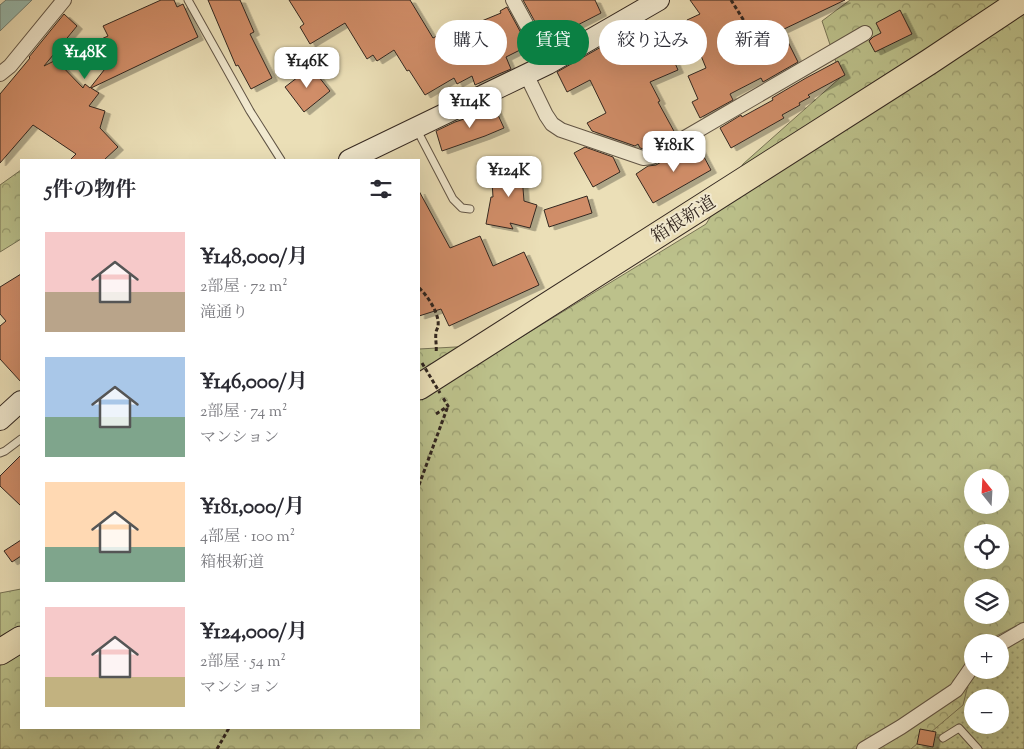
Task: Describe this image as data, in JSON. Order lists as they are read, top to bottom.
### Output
{
  "streets": {
    "highway": ["箱根新道"]
  },
  "north": "top",
  "page": {
    "chip": [
      "購入",
      "賃貸",
      "絞り込み",
      "新着"
    ],
    "price": [
      "¥148K",
      "¥146K",
      "¥114K",
      "¥181K",
      "¥124K"
    ],
    "heading": "5件の物件",
    "list": [
      {
        "name": "¥148,000/月",
        "note": "2部屋 · 72 m² · 滝通り"
      },
      {
        "name": "¥146,000/月",
        "note": "2部屋 · 74 m² · マンション"
      },
      {
        "name": "¥181,000/月",
        "note": "4部屋 · 100 m² · 箱根新道"
      },
      {
        "name": "¥124,000/月",
        "note": "2部屋 · 54 m² · マンション"
      }
    ],
    "map_buttons": ["+", "−"]
  }
}
